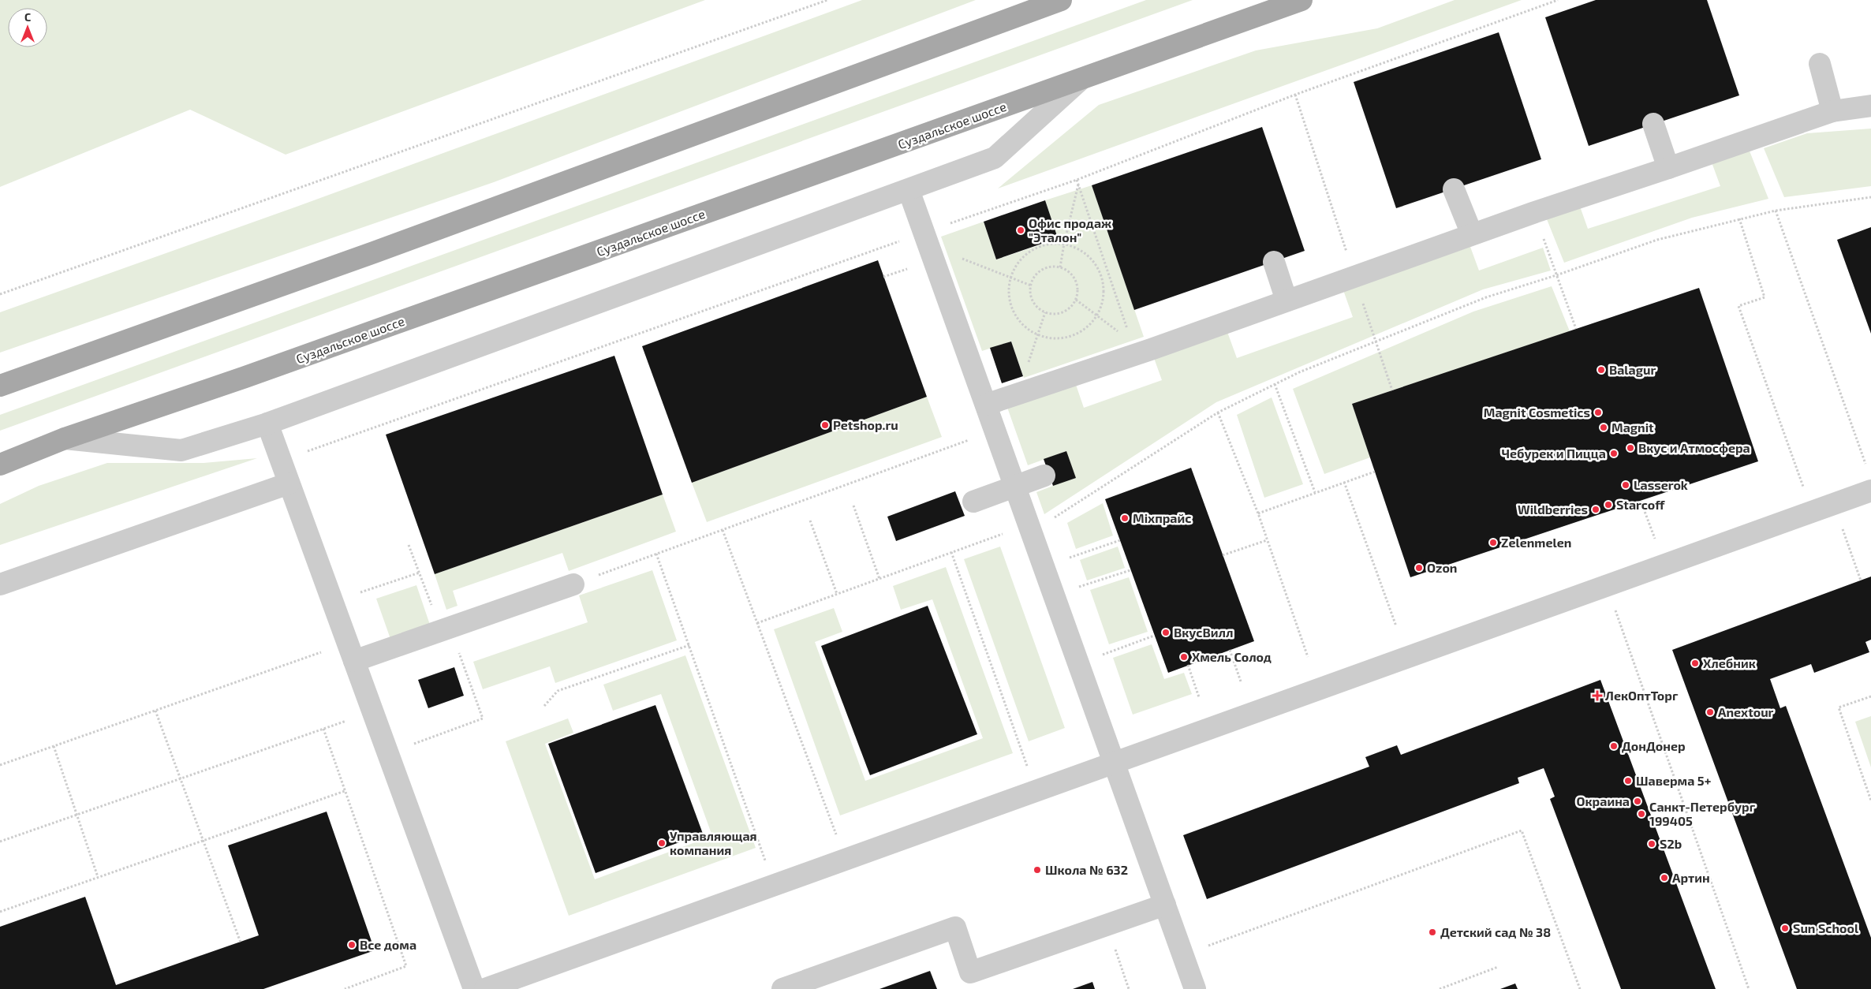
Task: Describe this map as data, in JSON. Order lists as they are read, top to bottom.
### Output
{
  "streets": {
    "main road": ["Суздальское шоссе"]
  },
  "places": {
    "other": [
      "Офис продаж \"Эталон\"",
      "Balagur",
      "Magnit Cosmetics",
      "Petshop.ru",
      "Magnit",
      "Вкус и Атмосфера",
      "Чебурек и Пицца",
      "Lasserok",
      "Starcoff",
      "Wildberries",
      "Mixпрайс",
      "Zelenmelen",
      "Ozon",
      "ВкусВилл",
      "Хмель Солод",
      "Хлебник",
      "Anextour",
      "ДонДонер",
      "Шаверма 5+",
      "Окраина",
      "Санкт-Петербург 199405",
      "Управляющая компания",
      "S2b",
      "Школа № 632",
      "Артин",
      "Sun School",
      "Детский сад № 38",
      "Все дома"
    ],
    "health": ["ЛекОптТорг"]
  },
  "north": "top"
}
